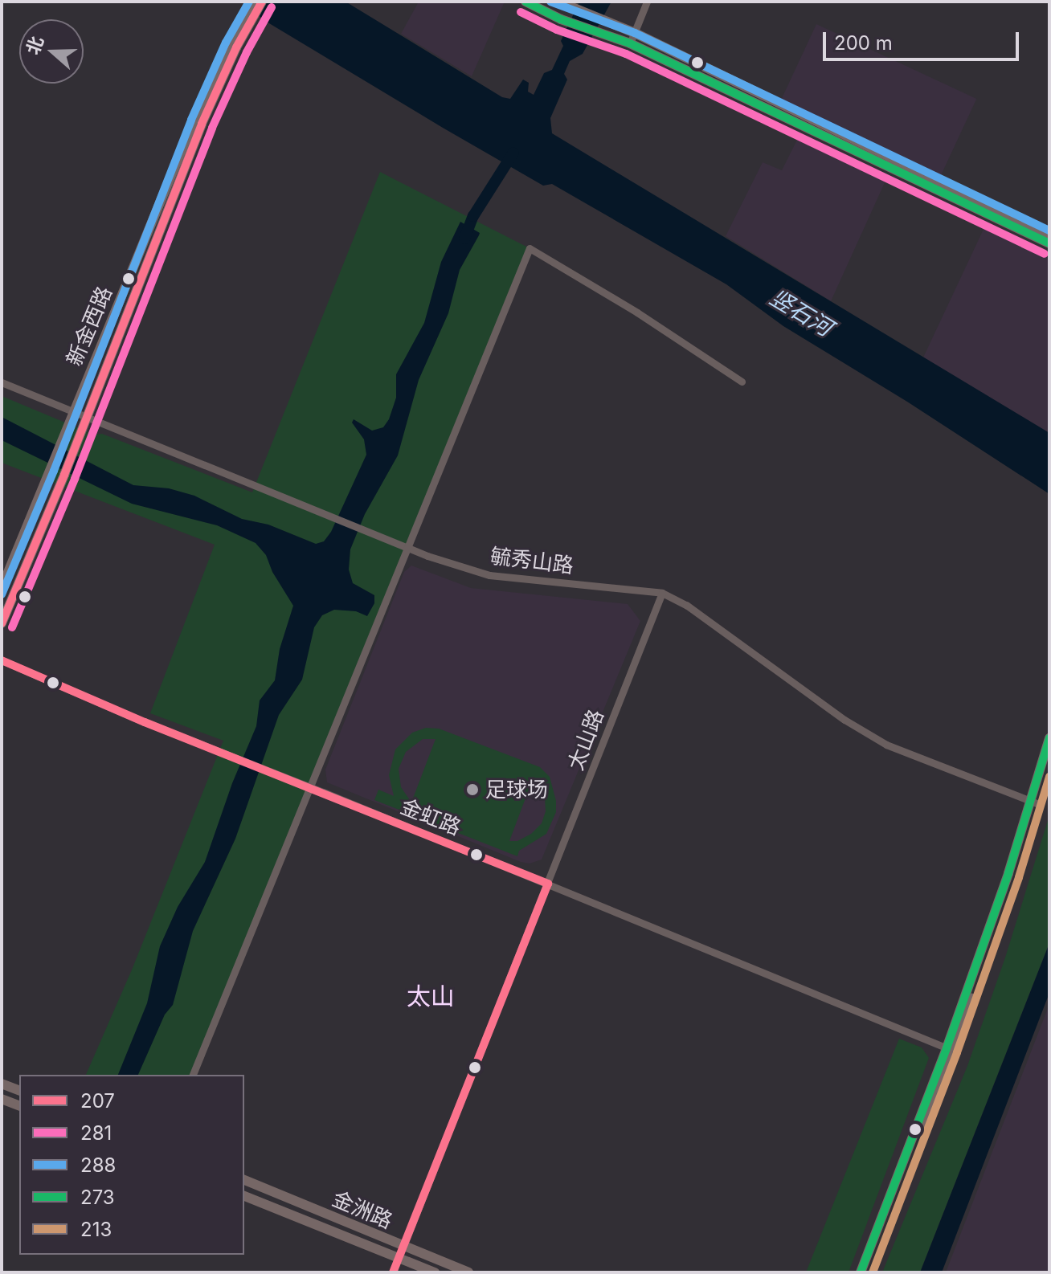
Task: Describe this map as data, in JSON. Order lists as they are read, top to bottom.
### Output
{
  "streets": {
    "main road": ["新金西路", "金洲路"],
    "street": ["毓秀山路", "太山路", "金虹路"]
  },
  "crossings": [
    ["新金西路", "毓秀山路"],
    ["毓秀山路", "太山路"],
    ["太山路", "金虹路"],
    ["太山路", "金洲路"]
  ],
  "districts": ["太山"],
  "water": ["竖石河"],
  "places": ["足球场"],
  "lines": [
    "transit line 207",
    "transit line 288",
    "transit line 273",
    "transit line 281",
    "transit line 213"
  ],
  "legend": [
    "207",
    "281",
    "288",
    "273",
    "213"
  ],
  "scale_bar": "200 m",
  "north": "left"
}
